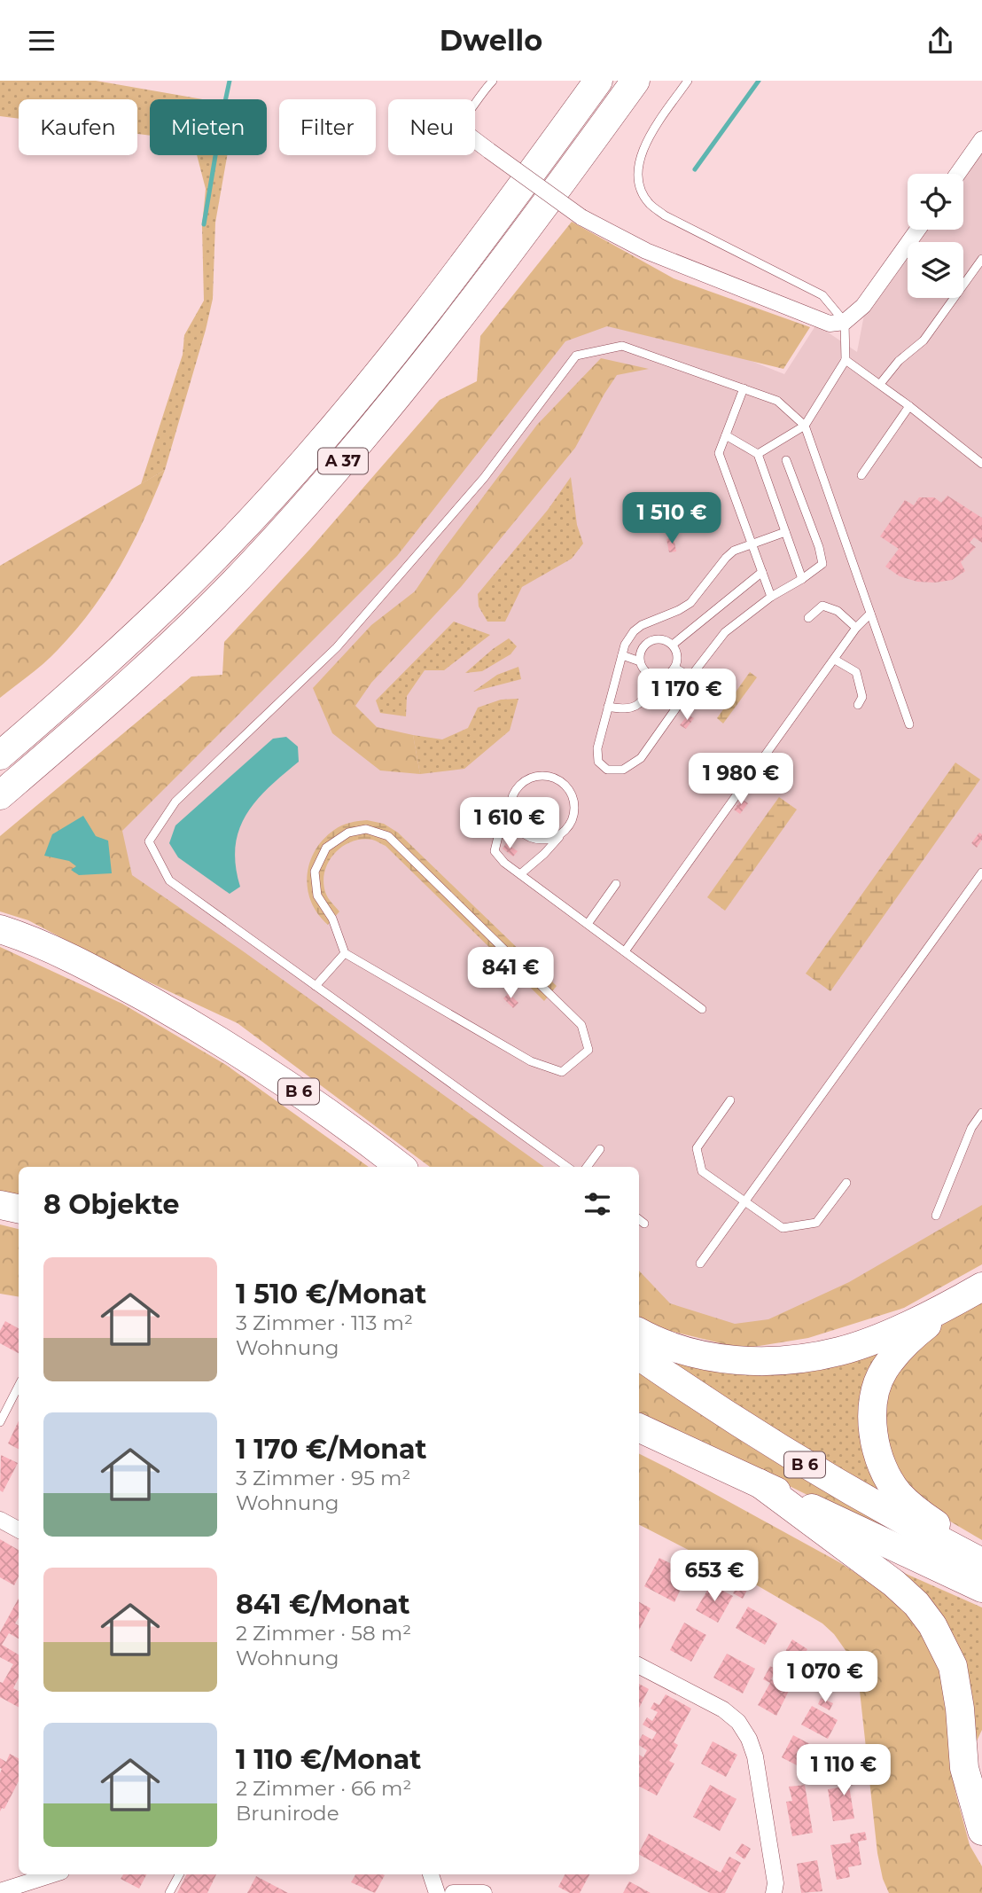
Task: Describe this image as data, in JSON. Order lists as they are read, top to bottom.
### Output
{
  "streets": {
    "highway": ["A 37", "B 6"]
  },
  "page": {
    "header": "Dwello",
    "chip": [
      "Kaufen",
      "Mieten",
      "Filter",
      "Neu"
    ],
    "price": [
      "1 510 €",
      "1 170 €",
      "1 980 €",
      "1 610 €",
      "841 €",
      "653 €",
      "1 070 €",
      "1 110 €"
    ],
    "heading": "8 Objekte",
    "list": [
      {
        "name": "1 510 €/Monat",
        "note": "3 Zimmer · 113 m² · Wohnung"
      },
      {
        "name": "1 170 €/Monat",
        "note": "3 Zimmer · 95 m² · Wohnung"
      },
      {
        "name": "841 €/Monat",
        "note": "2 Zimmer · 58 m² · Wohnung"
      },
      {
        "name": "1 110 €/Monat",
        "note": "2 Zimmer · 66 m² · Brunirode"
      }
    ]
  }
}
